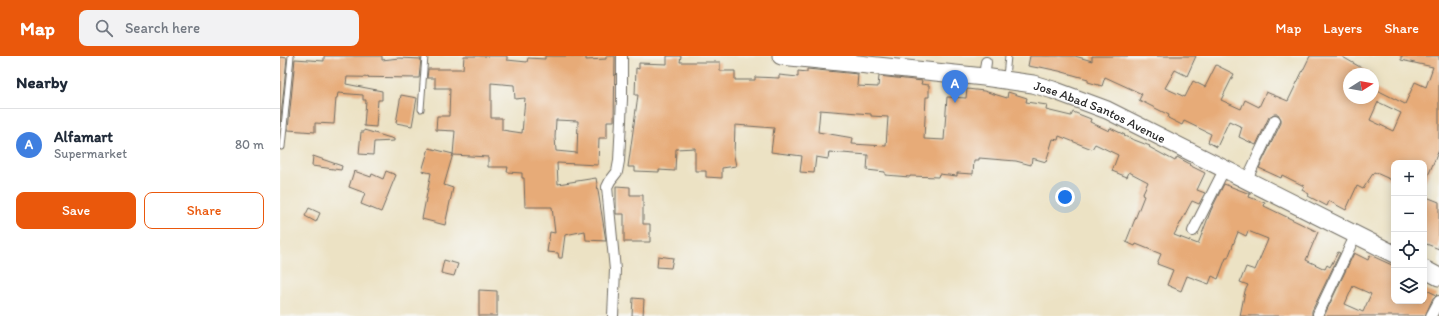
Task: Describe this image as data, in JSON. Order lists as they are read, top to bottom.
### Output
{
  "streets": {
    "highway": ["Jose Abad Santos Avenue"]
  },
  "north": "right",
  "page": {
    "header": "Map",
    "search": "Search here",
    "nav": ["Map", "Layers", "Share"],
    "heading": "Nearby",
    "pins": "A",
    "list": [
      {
        "mark": "A",
        "name": "Alfamart",
        "note": "Supermarket",
        "value": "80 m"
      }
    ],
    "map_buttons": ["+", "−"],
    "buttons": ["Save", "Share"]
  }
}
